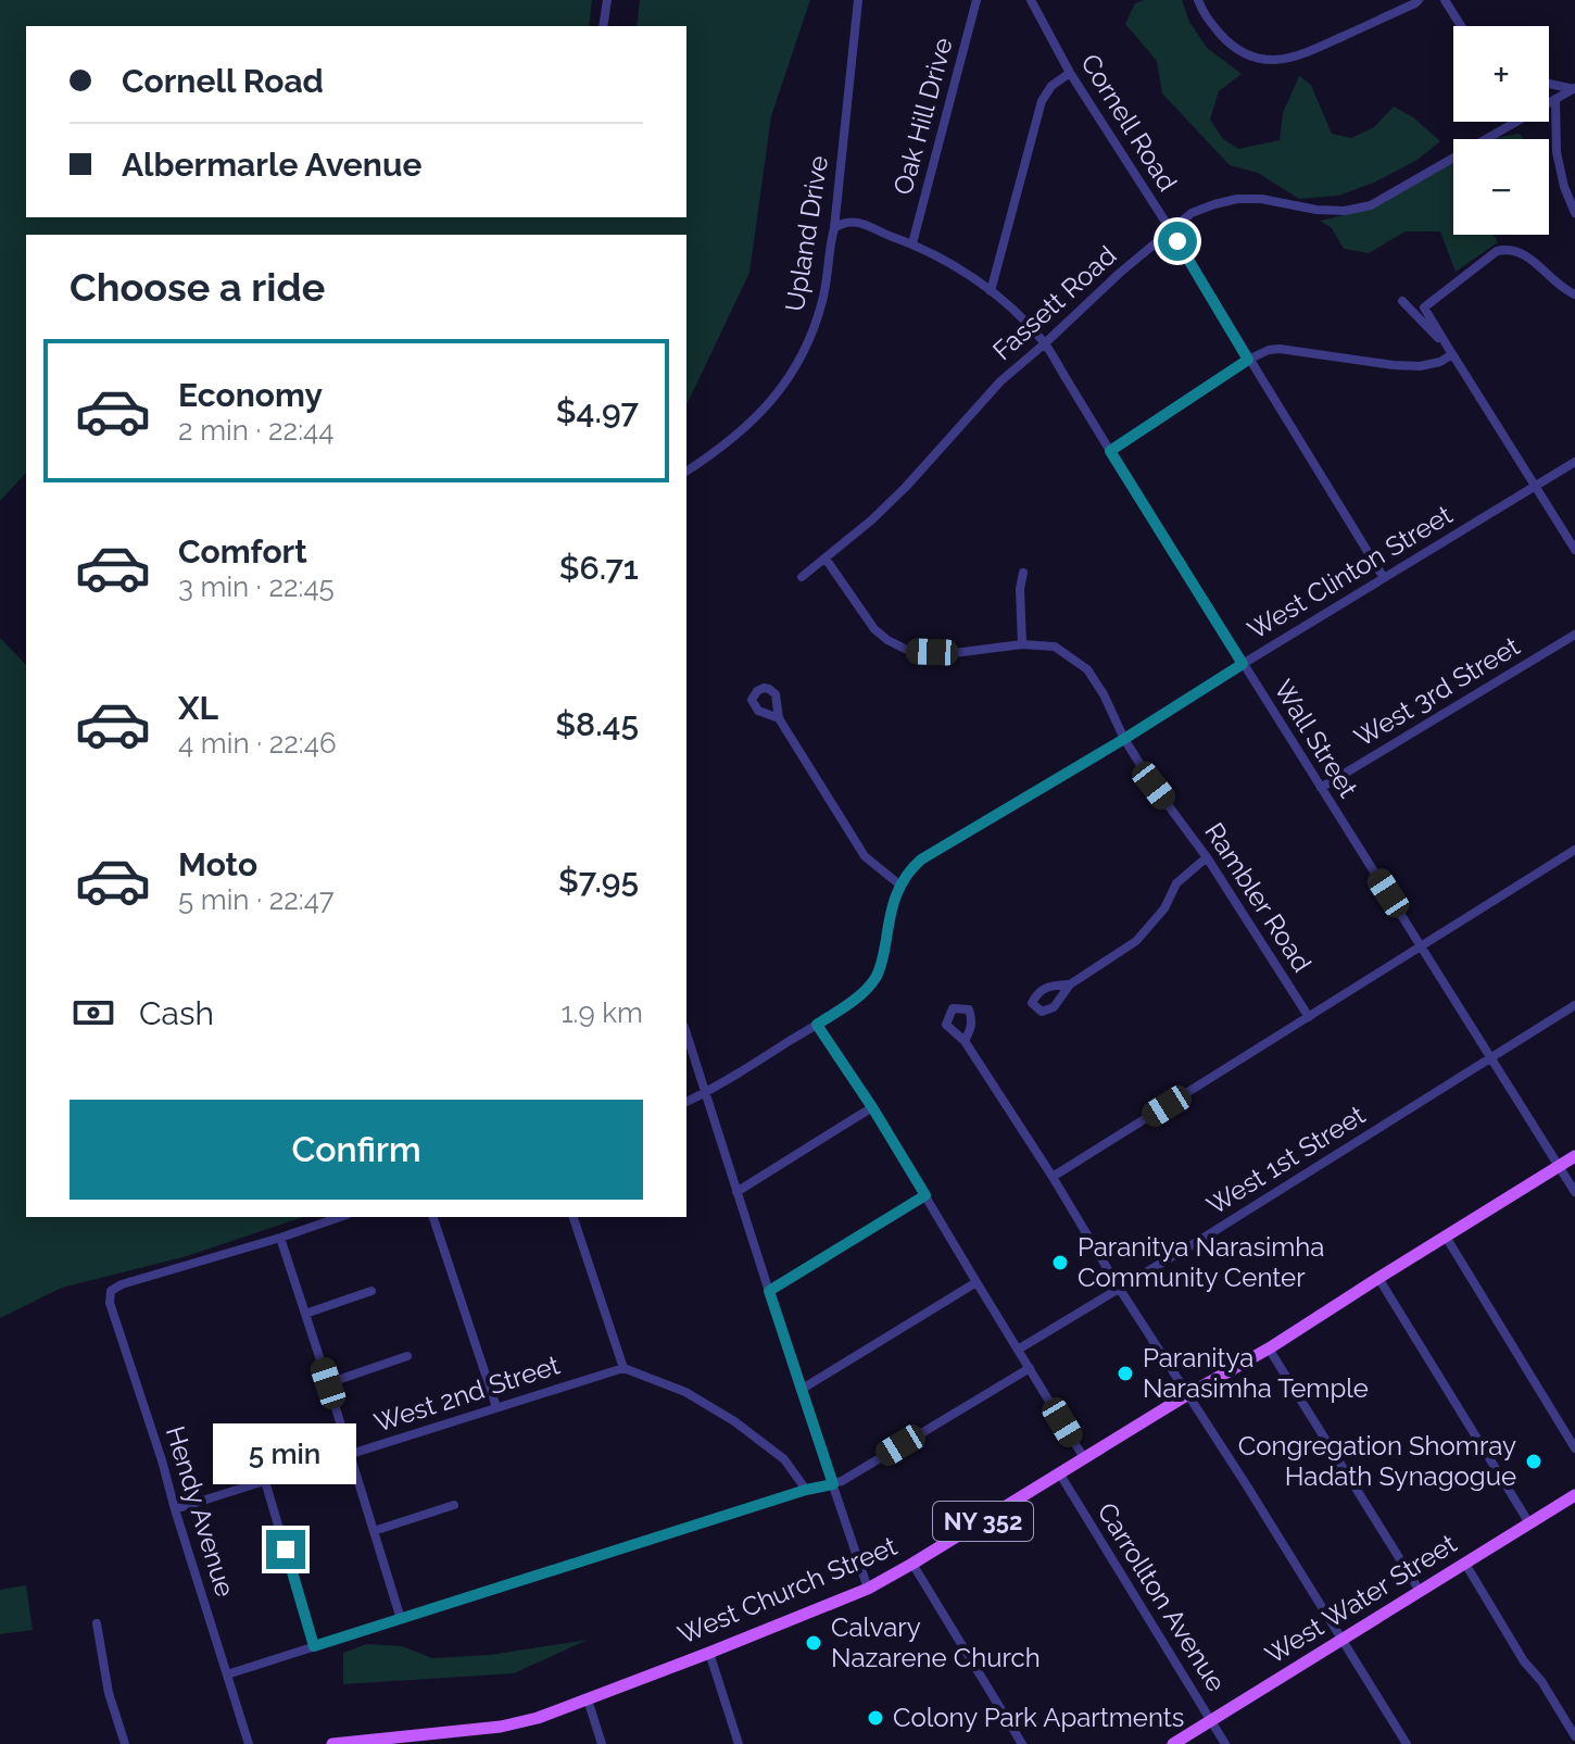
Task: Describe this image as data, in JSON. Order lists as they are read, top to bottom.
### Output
{
  "streets": {
    "main road": ["NY 352", "West Church Street", "West Water Street"],
    "street": [
      "Oak Hill Drive",
      "Cornell Road",
      "Upland Drive",
      "Fassett Road",
      "West Clinton Street",
      "West 3rd Street",
      "Wall Street",
      "Rambler Road",
      "West 1st Street",
      "West 2nd Street",
      "Hendy Avenue",
      "Carrollton Avenue"
    ]
  },
  "crossings": [
    ["Oak Hill Drive", "Wall Street"],
    ["Cornell Road", "Fassett Road"],
    ["Cornell Road", "West Clinton Street"],
    ["Upland Drive", "Wall Street"],
    ["Fassett Road", "Wall Street"],
    ["Fassett Road", "Rambler Road"],
    ["West Clinton Street", "Wall Street"],
    ["West Clinton Street", "Rambler Road"],
    ["West 3rd Street", "Wall Street"],
    ["Wall Street", "West 1st Street"],
    ["Wall Street", "West Church Street"],
    ["West 2nd Street", "Hendy Avenue"],
    ["West Church Street", "Carrollton Avenue"],
    ["Carrollton Avenue", "West Water Street"]
  ],
  "places": [
    "Paranitya Narasimha Community Center",
    "Paranitya Narasimha Temple",
    "Congregation Shomray Hadath Synagogue",
    "Calvary Nazarene Church",
    "Colony Park Apartments"
  ],
  "page": {
    "map_buttons": ["+", "−"],
    "banner": ["Cornell Road", "Albermarle Avenue"],
    "heading": "Choose a ride",
    "list": [
      {
        "name": "Economy",
        "note": "2 min · 22:44",
        "value": "$4.97"
      },
      {
        "name": "Comfort",
        "note": "3 min · 22:45",
        "value": "$6.71"
      },
      {
        "name": "XL",
        "note": "4 min · 22:46",
        "value": "$8.45"
      },
      {
        "name": "Moto",
        "note": "5 min · 22:47",
        "value": "$7.95"
      }
    ],
    "pay": ["Cash", "1.9 km"],
    "buttons": "Confirm",
    "bubble": "5 min"
  }
}
